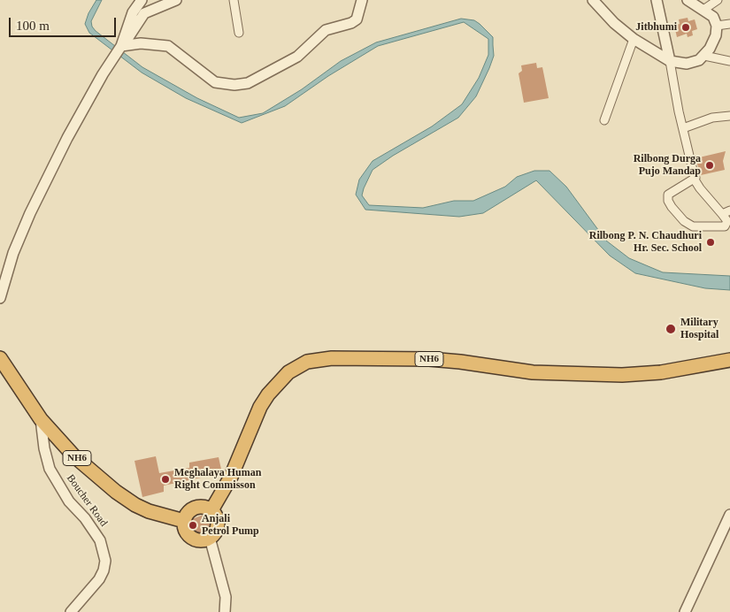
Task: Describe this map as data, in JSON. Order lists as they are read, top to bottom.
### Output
{
  "streets": {
    "highway": ["NH6"],
    "street": ["Boucher Road"]
  },
  "crossings": [
    ["NH6", "Boucher Road"]
  ],
  "places": [
    "Jitbhumi",
    "Rilbong Durga Pujo Mandap",
    "Rilbong P. N. Chaudhuri Hr. Sec. School",
    "Military Hospital",
    "Meghalaya Human Right Commisson",
    "Anjali Petrol Pump"
  ],
  "scale_bar": "100 m"
}
